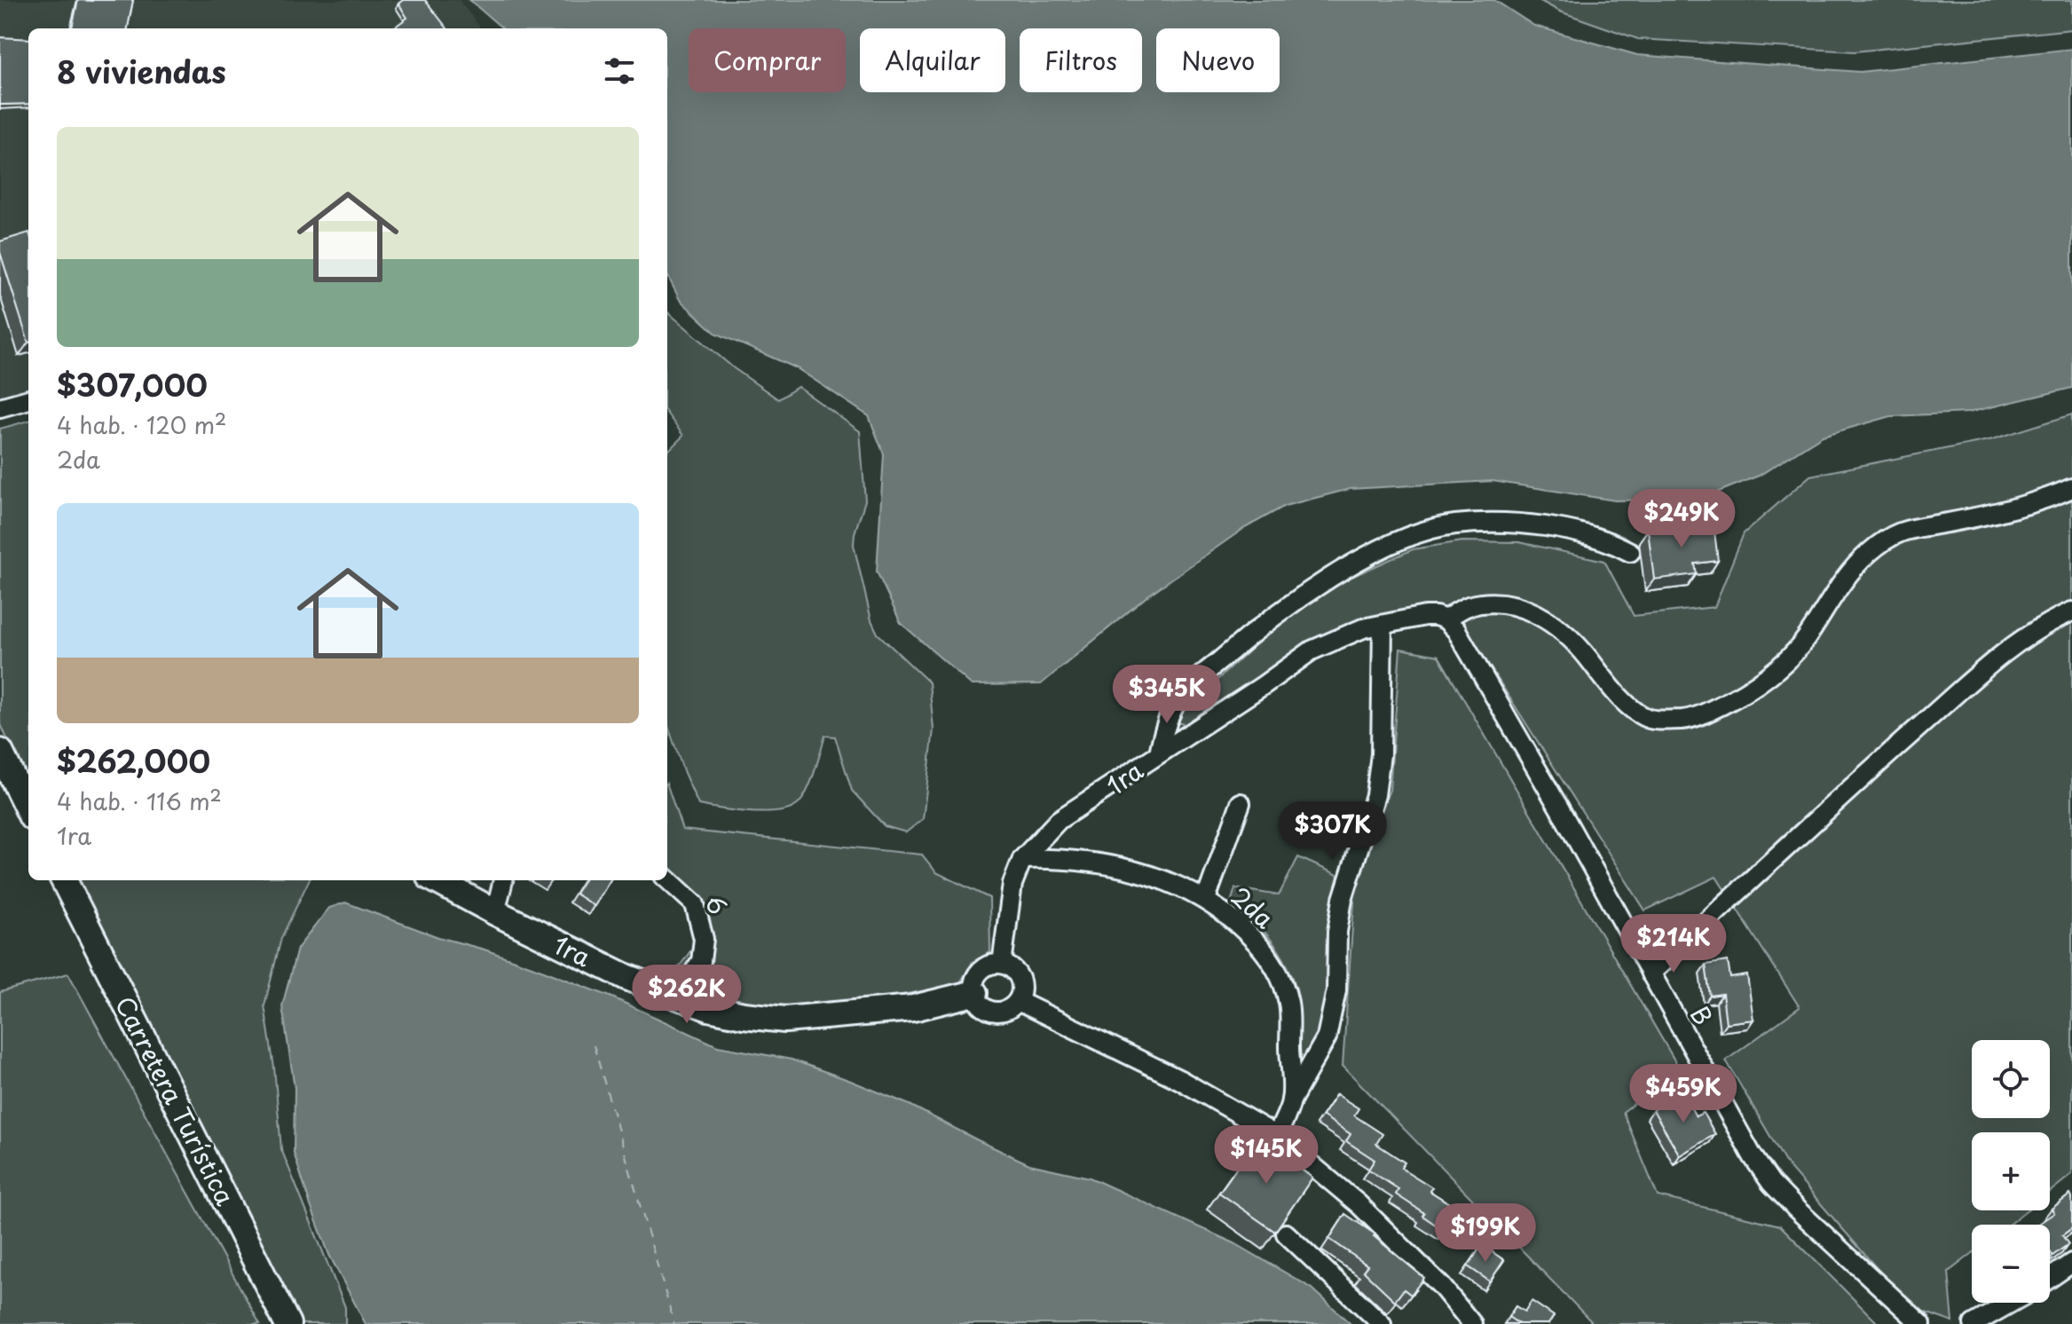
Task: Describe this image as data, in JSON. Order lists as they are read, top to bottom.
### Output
{
  "streets": {
    "street": [
      "1ra",
      "6",
      "2da",
      "B",
      "Carretera Turística"
    ]
  },
  "crossings": [
    ["1ra", "6"],
    ["1ra", "2da"],
    ["1ra", "B"]
  ],
  "page": {
    "chip": [
      "Comprar",
      "Alquilar",
      "Filtros",
      "Nuevo"
    ],
    "heading": "8 viviendas",
    "list": [
      {
        "name": "$307,000",
        "note": "4 hab. · 120 m² · 2da"
      },
      {
        "name": "$262,000",
        "note": "4 hab. · 116 m² · 1ra"
      }
    ],
    "price": [
      "$249K",
      "$345K",
      "$307K",
      "$214K",
      "$262K",
      "$459K",
      "$145K",
      "$199K"
    ],
    "map_buttons": ["+", "−"]
  }
}
